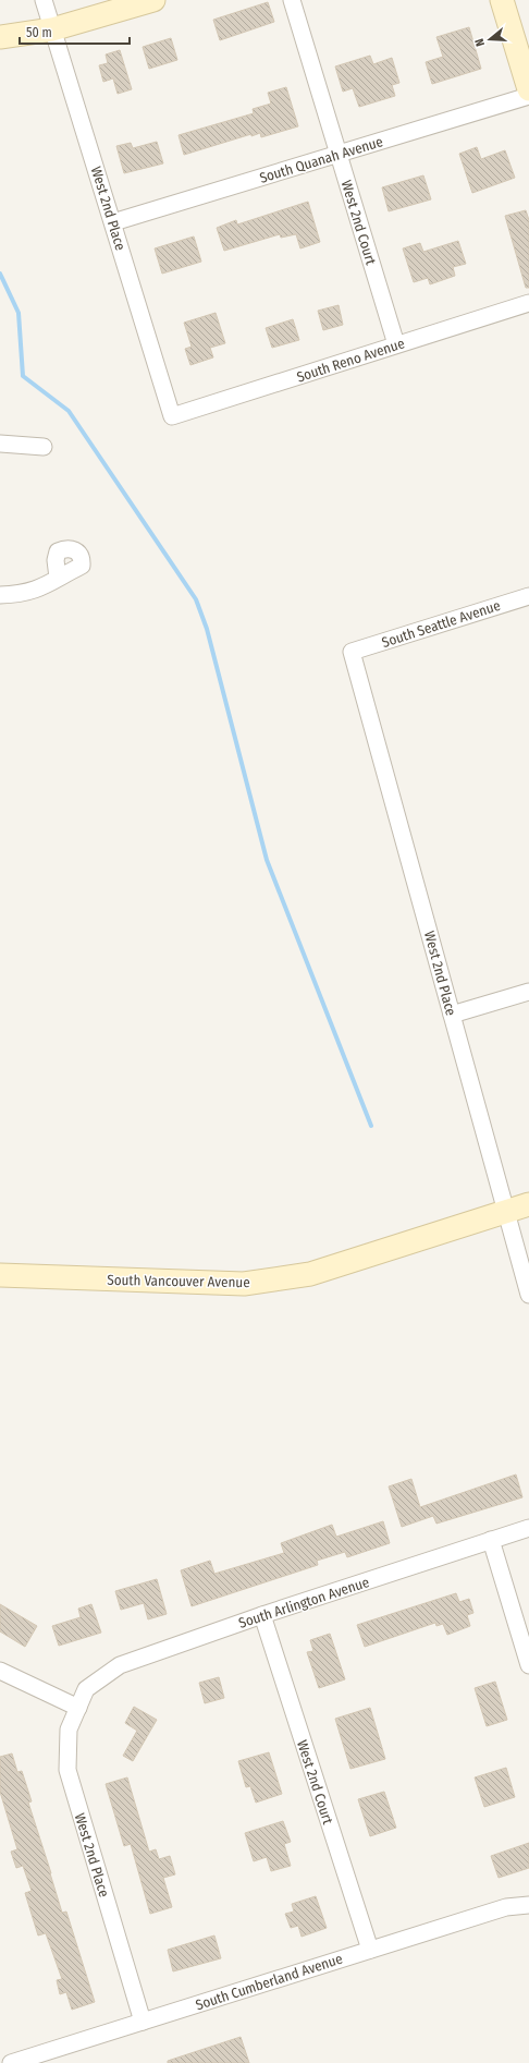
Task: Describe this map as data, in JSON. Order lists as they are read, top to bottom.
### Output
{
  "streets": {
    "street": [
      "South Quanah Avenue",
      "West 2nd Place",
      "West 2nd Court",
      "South Reno Avenue",
      "South Seattle Avenue",
      "South Vancouver Avenue",
      "South Arlington Avenue",
      "South Cumberland Avenue"
    ]
  },
  "crossings": [
    ["South Quanah Avenue", "West 2nd Place"],
    ["South Quanah Avenue", "West 2nd Court"],
    ["West 2nd Place", "South Reno Avenue"],
    ["West 2nd Place", "South Seattle Avenue"],
    ["West 2nd Place", "South Vancouver Avenue"],
    ["West 2nd Place", "South Arlington Avenue"],
    ["West 2nd Place", "South Cumberland Avenue"],
    ["West 2nd Court", "South Reno Avenue"],
    ["West 2nd Court", "South Arlington Avenue"],
    ["West 2nd Court", "South Cumberland Avenue"]
  ],
  "scale_bar": "50 m",
  "north": "left"
}
